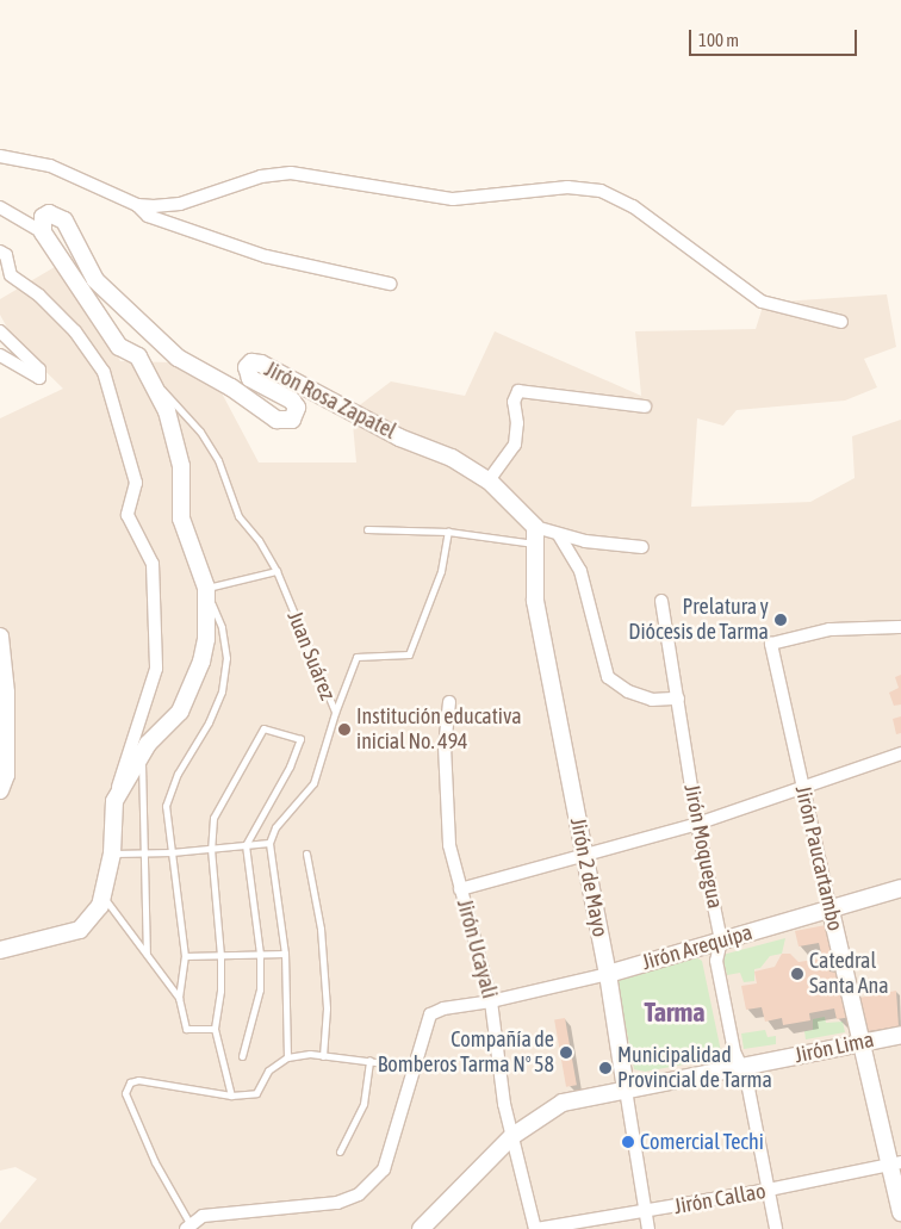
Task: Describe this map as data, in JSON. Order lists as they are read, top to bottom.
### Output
{
  "streets": {
    "street": [
      "Jirón Rosa Zapatel",
      "Jirón Moquegua",
      "Jirón Paucartambo",
      "Jirón 2 de Mayo",
      "Jirón Arequipa",
      "Jirón Ucayali",
      "Jirón Lima",
      "Jirón Callao"
    ],
    "lane": ["Juan Suárez"]
  },
  "crossings": [
    ["Jirón Rosa Zapatel", "Jirón 2 de Mayo"],
    ["Jirón Moquegua", "Jirón Arequipa"],
    ["Jirón Moquegua", "Jirón Lima"],
    ["Jirón Moquegua", "Jirón Callao"],
    ["Jirón Paucartambo", "Jirón Arequipa"],
    ["Jirón Paucartambo", "Jirón Lima"],
    ["Jirón Paucartambo", "Jirón Callao"],
    ["Jirón 2 de Mayo", "Jirón Arequipa"],
    ["Jirón 2 de Mayo", "Jirón Lima"],
    ["Jirón 2 de Mayo", "Jirón Callao"],
    ["Jirón Arequipa", "Jirón Ucayali"],
    ["Jirón Ucayali", "Jirón Lima"],
    ["Jirón Ucayali", "Jirón Callao"]
  ],
  "districts": ["Tarma"],
  "places": [
    "Prelatura y Diócesis de Tarma",
    "Institución educativa inicial No. 494",
    "Catedral Santa Ana",
    "Compañía de Bomberos Tarma Nº 58",
    "Municipalidad Provincial de Tarma",
    "Comercial Techi"
  ],
  "scale_bar": "100 m"
}
